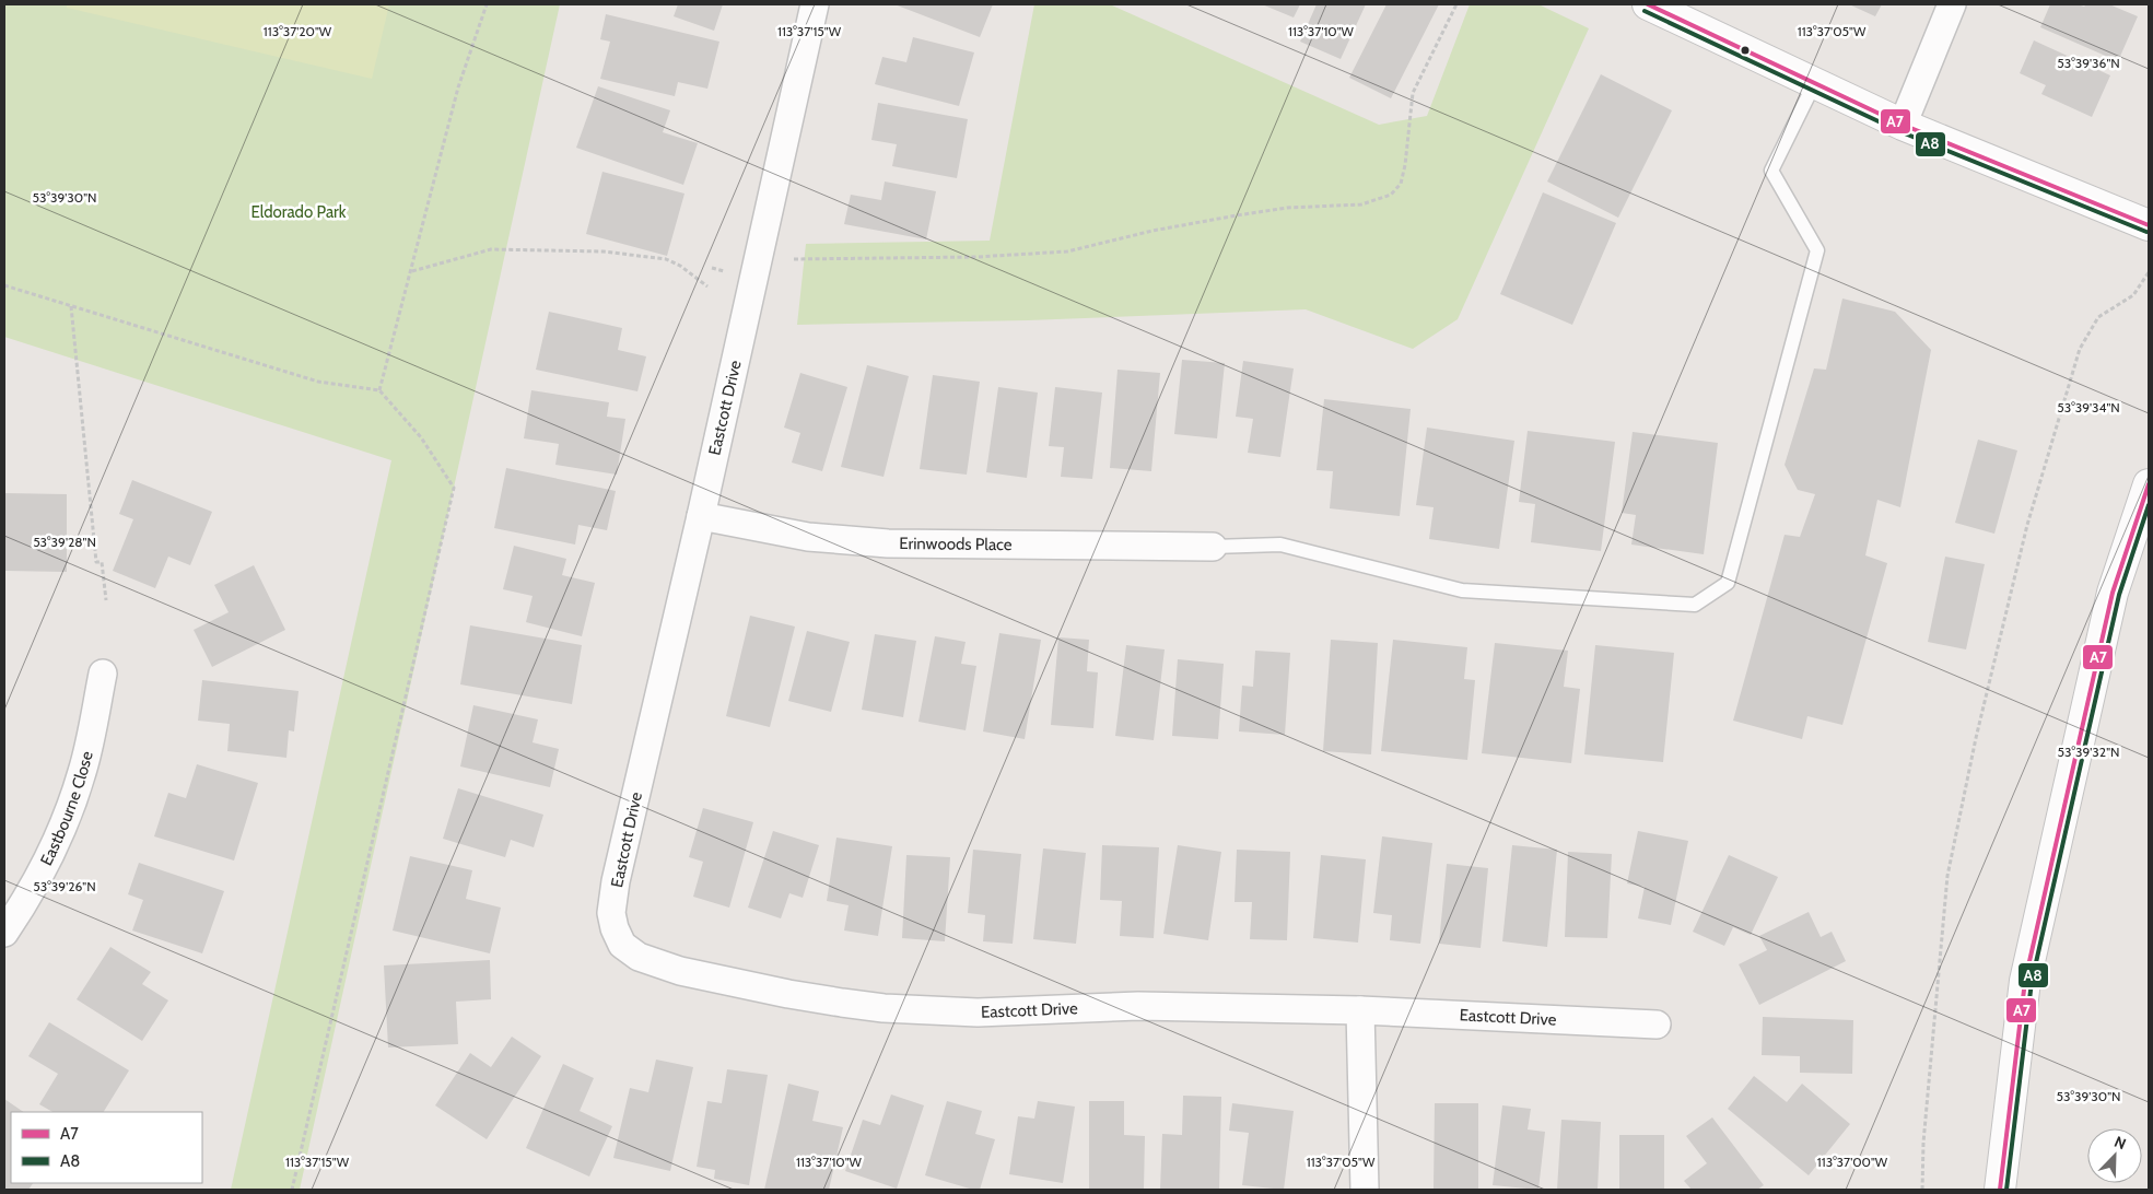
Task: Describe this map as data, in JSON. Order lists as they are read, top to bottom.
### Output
{
  "streets": {
    "street": ["Eastcott Drive", "Erinwoods Place", "Eastbourne Close"]
  },
  "crossings": [
    ["Eastcott Drive", "Erinwoods Place"]
  ],
  "parks": ["Eldorado Park"],
  "lines": ["transit line A7", "transit line A8"],
  "legend": ["A7", "A8"],
  "north": "top right",
  "coordinates": [
    "113°37'20\"W",
    "113°37'15\"W",
    "113°37'10\"W",
    "113°37'05\"W",
    "53°39'36\"N",
    "53°39'30\"N",
    "53°39'34\"N",
    "53°39'28\"N",
    "53°39'32\"N",
    "53°39'26\"N",
    "113°37'00\"W"
  ]
}
